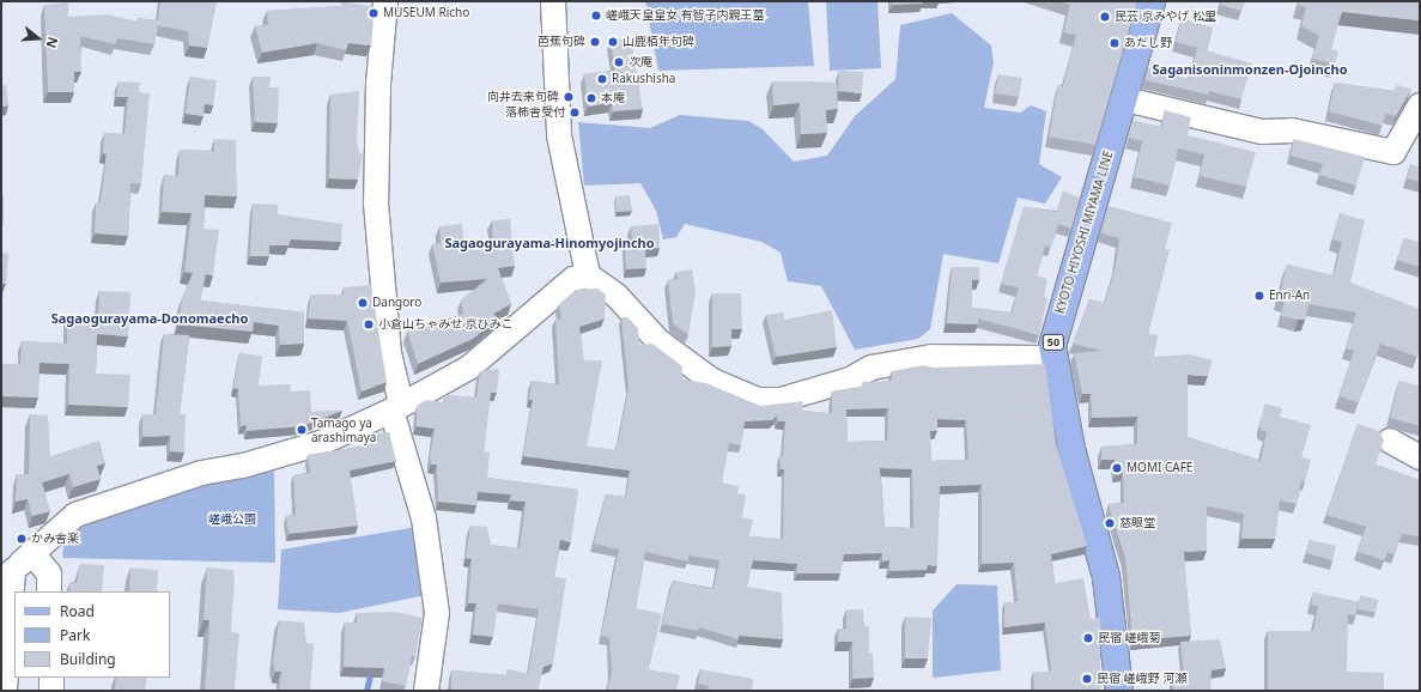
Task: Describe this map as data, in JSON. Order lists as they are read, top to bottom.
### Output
{
  "streets": {
    "main road": ["KYOTO HIYOSHI MIYAMA LINE", "50"]
  },
  "districts": ["Saganisoninmonzen-Ojoincho", "Sagaogurayama-Hinomyojincho", "Sagaogurayama-Donomaecho"],
  "parks": ["嵯峨公園"],
  "places": [
    "MUSEUM Richo",
    "嵯峨天皇皇女 有智子内親王墓",
    "民芸 京みやげ 松里",
    "芭蕉句碑",
    "⼭⿅栢年句碑",
    "あだし野",
    "次庵",
    "Rakushisha",
    "向井去来句碑",
    "本庵",
    "落柿舎受付",
    "Enri-An",
    "Dangoro",
    "小倉山ちゃみせ 京ひみこ",
    "Tamago ya arashimaya",
    "MOMI CAFE",
    "慈眼堂",
    "かみ舎楽",
    "民宿 嵯峨菊",
    "民宿 嵯峨野 河瀬"
  ],
  "legend": ["Road", "Park", "Building"],
  "north": "right"
}
